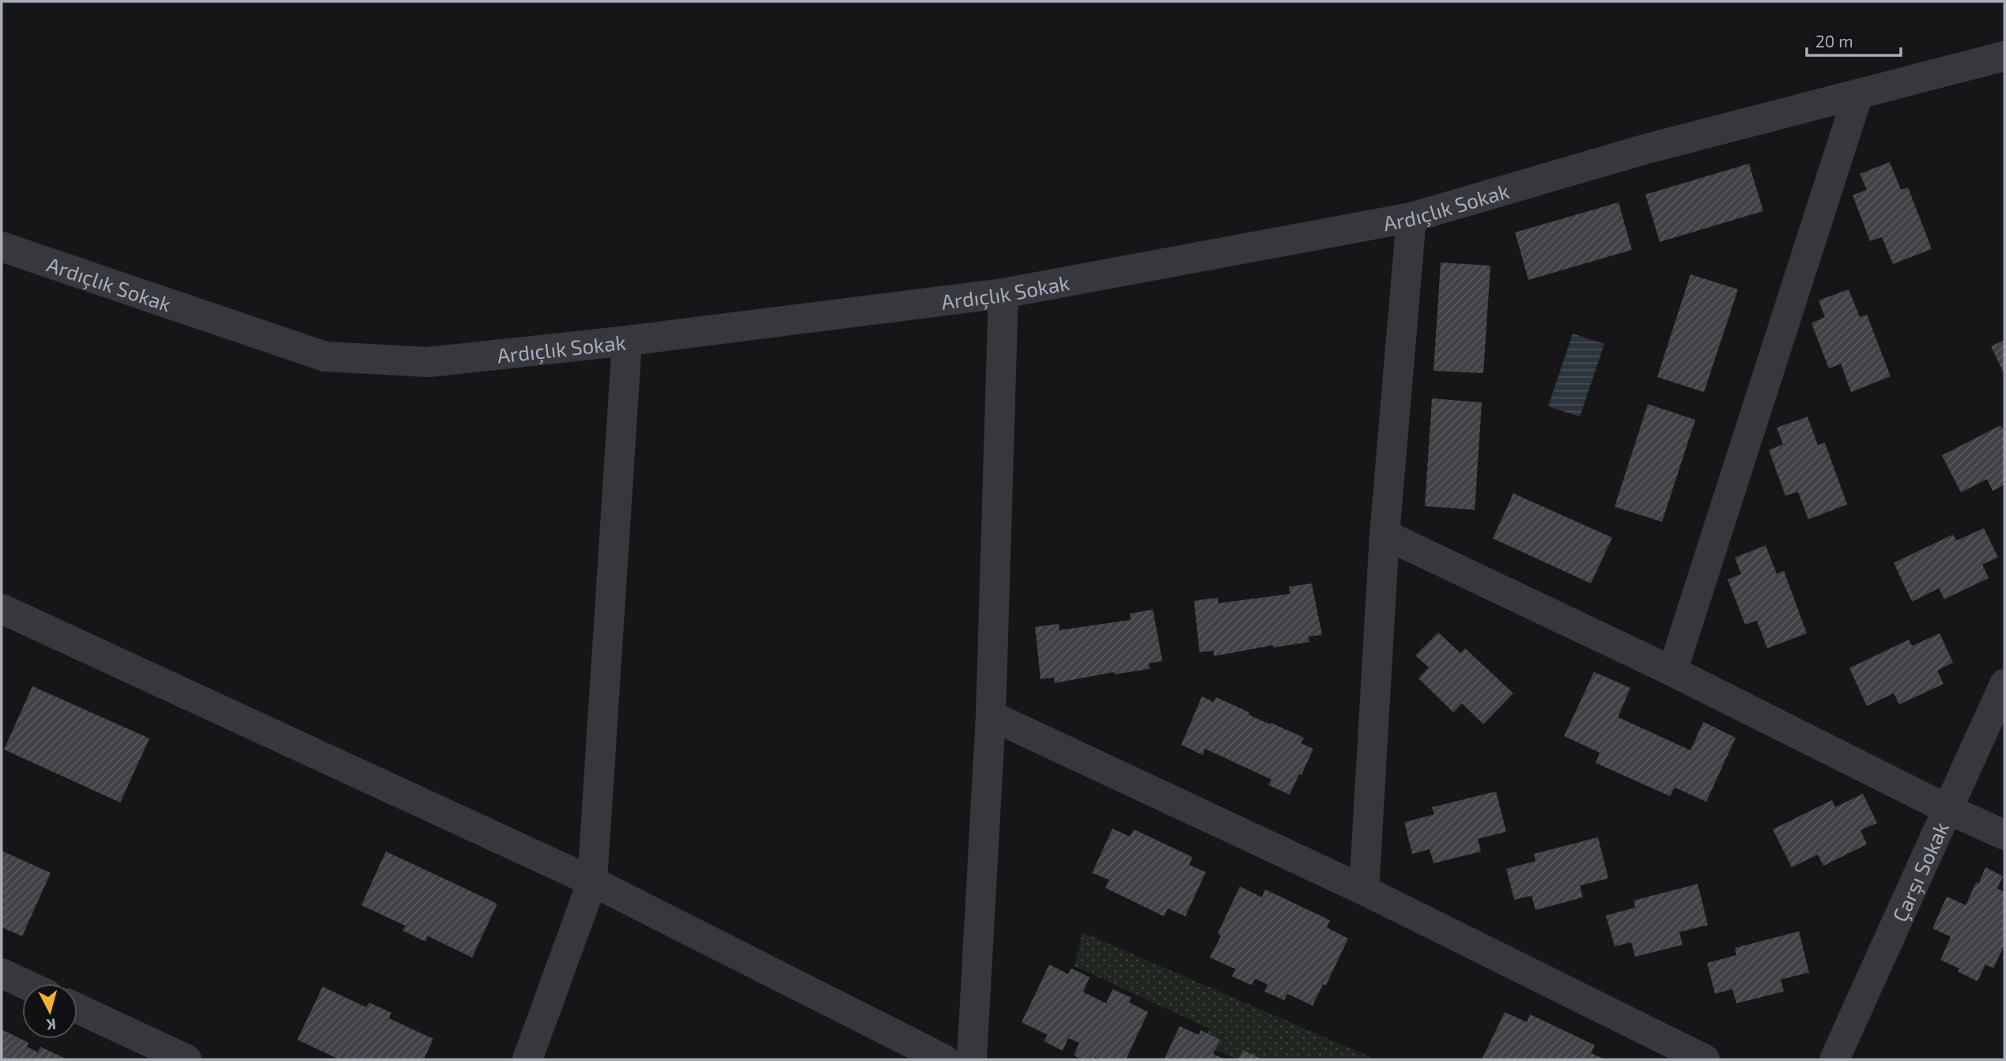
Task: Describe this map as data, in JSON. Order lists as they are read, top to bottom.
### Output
{
  "streets": {
    "street": ["Ardıçlık Sokak", "Çarşı Sokak"]
  },
  "scale_bar": "20 m",
  "north": "bottom"
}
